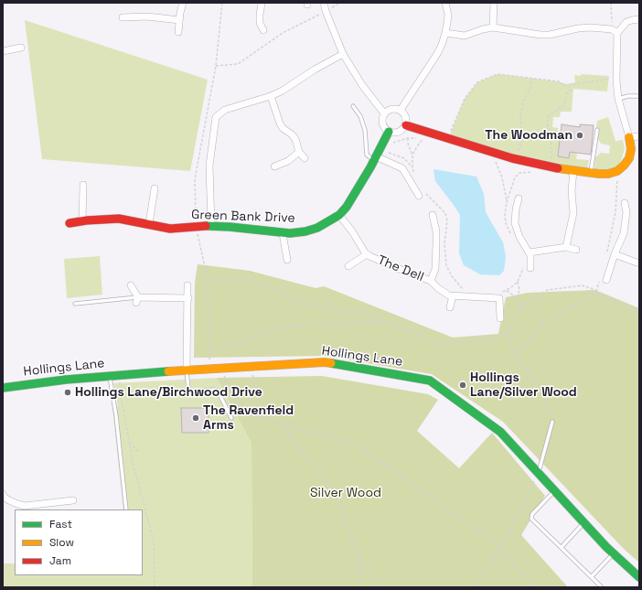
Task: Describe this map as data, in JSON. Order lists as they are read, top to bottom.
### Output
{
  "streets": {
    "street": ["Green Bank Drive", "The Dell", "Hollings Lane"]
  },
  "crossings": [
    ["Green Bank Drive", "The Dell"]
  ],
  "parks": ["Silver Wood"],
  "places": [
    "The Woodman",
    "Hollings Lane/Silver Wood",
    "Hollings Lane/Birchwood Drive",
    "The Ravenfield Arms"
  ],
  "legend": ["Fast", "Slow", "Jam"]
}
